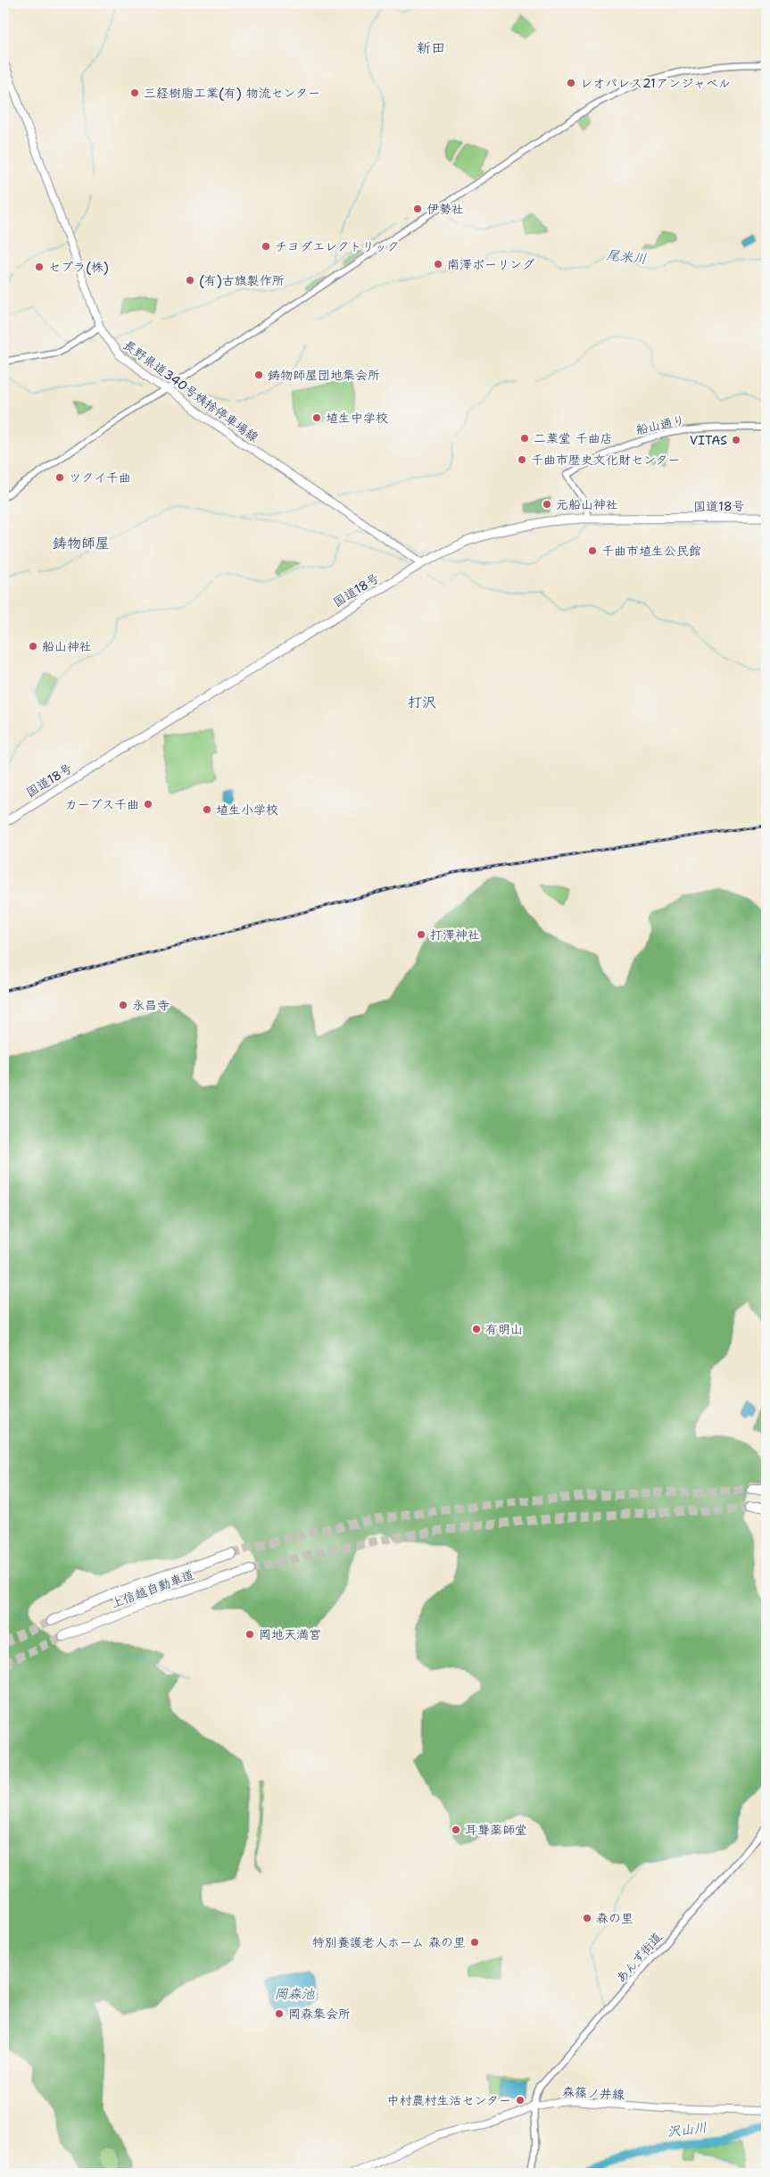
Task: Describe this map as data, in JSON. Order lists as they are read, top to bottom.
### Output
{
  "streets": {
    "highway": ["国道18号", "上信越自動車道"],
    "main road": ["長野県道340号姨捨停車場線", "森篠ノ井線"],
    "street": ["船山通り", "あんず街道"]
  },
  "crossings": [
    ["長野県道340号姨捨停車場線", "国道18号"],
    ["船山通り", "国道18号"],
    ["あんず街道", "森篠ノ井線"]
  ],
  "districts": ["新田", "鋳物師屋", "打沢"],
  "water": ["尾米川", "岡森池", "沢山川"],
  "places": [
    "レオパレス21アンジャベル",
    "三経樹脂工業(有) 物流センター",
    "伊勢社",
    "チヨダエレクトリック",
    "南澤ボーリング",
    "セプラ(株)",
    "(有)古旗製作所",
    "鋳物師屋団地集会所",
    "埴生中学校",
    "二葉堂 千曲店",
    "VITAS",
    "千曲市歴史文化財センター",
    "ツクイ千曲",
    "元船山神社",
    "千曲市埴生公民館",
    "船山神社",
    "カーブス千曲",
    "埴生小学校",
    "打澤神社",
    "永昌寺",
    "有明山",
    "岡地天満宮",
    "耳聾薬師堂",
    "森の里",
    "特別養護老人ホーム 森の里",
    "岡森集会所",
    "中村農村生活センター"
  ]
}
